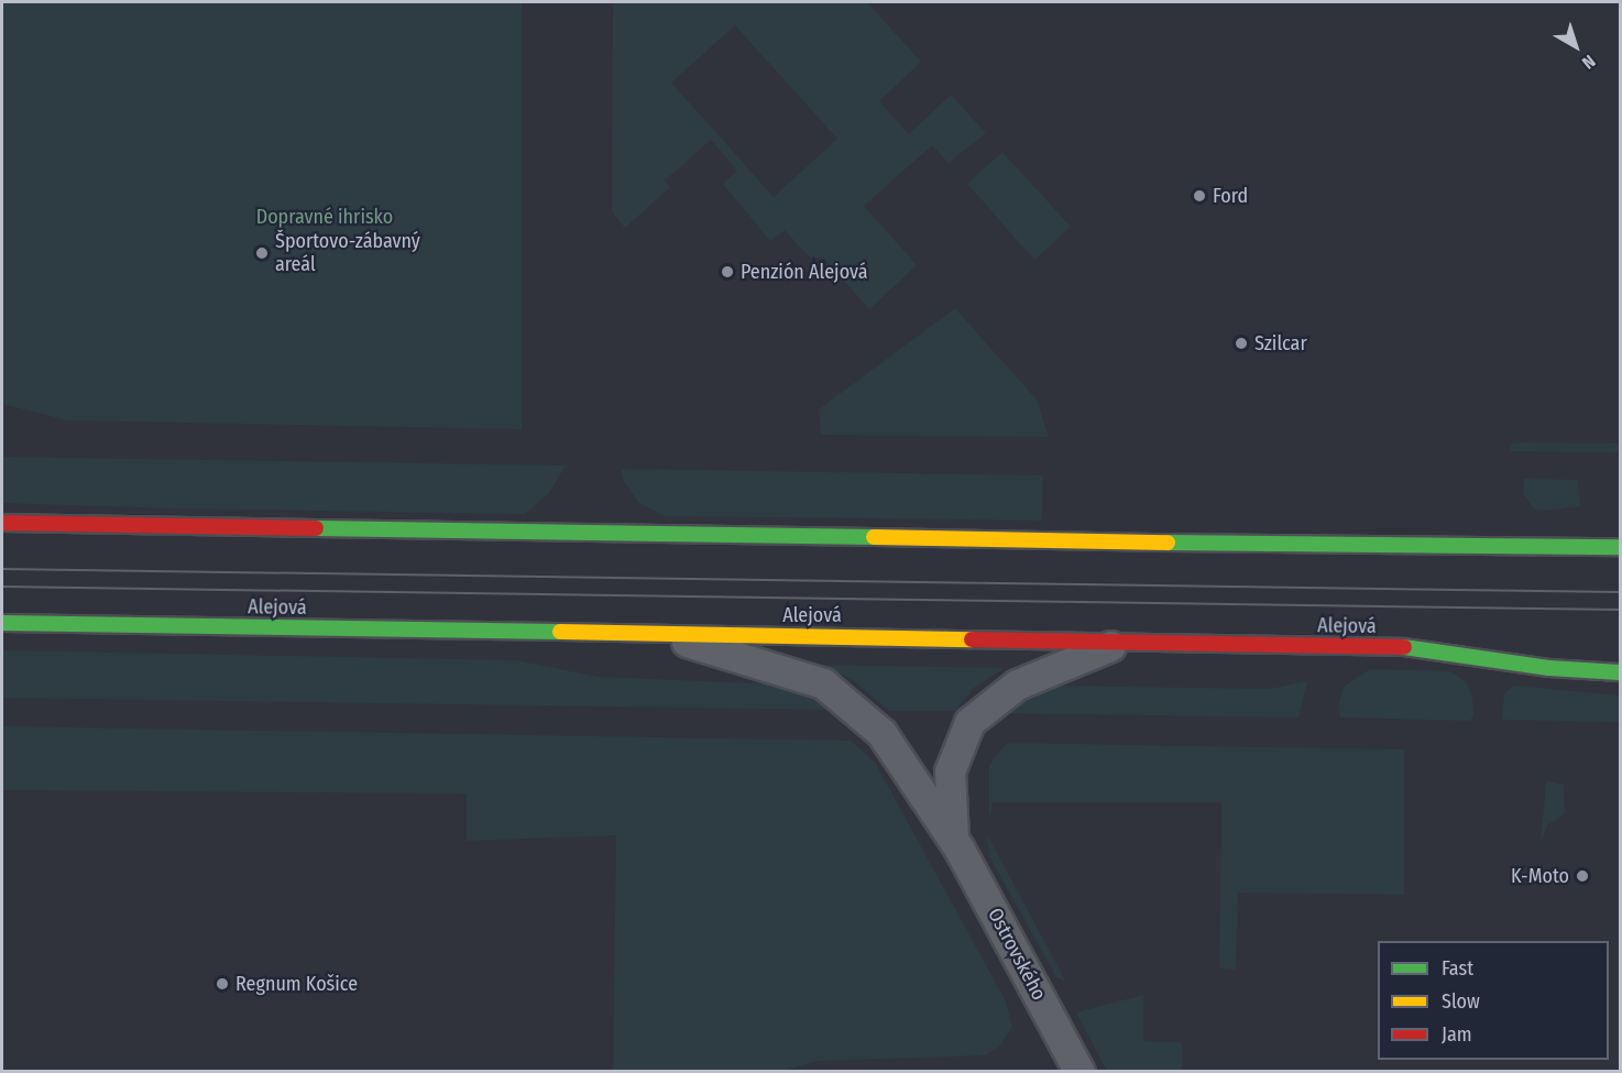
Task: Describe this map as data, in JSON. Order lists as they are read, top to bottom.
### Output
{
  "streets": {
    "street": ["Alejová", "Ostrovského"]
  },
  "crossings": [
    ["Alejová", "Ostrovského"]
  ],
  "parks": ["Dopravné ihrisko"],
  "places": [
    "Ford",
    "Športovo-zábavný areál",
    "Penzión Alejová",
    "Szilcar",
    "K-Moto",
    "Regnum Košice"
  ],
  "legend": ["Fast", "Slow", "Jam"],
  "north": "bottom right"
}
